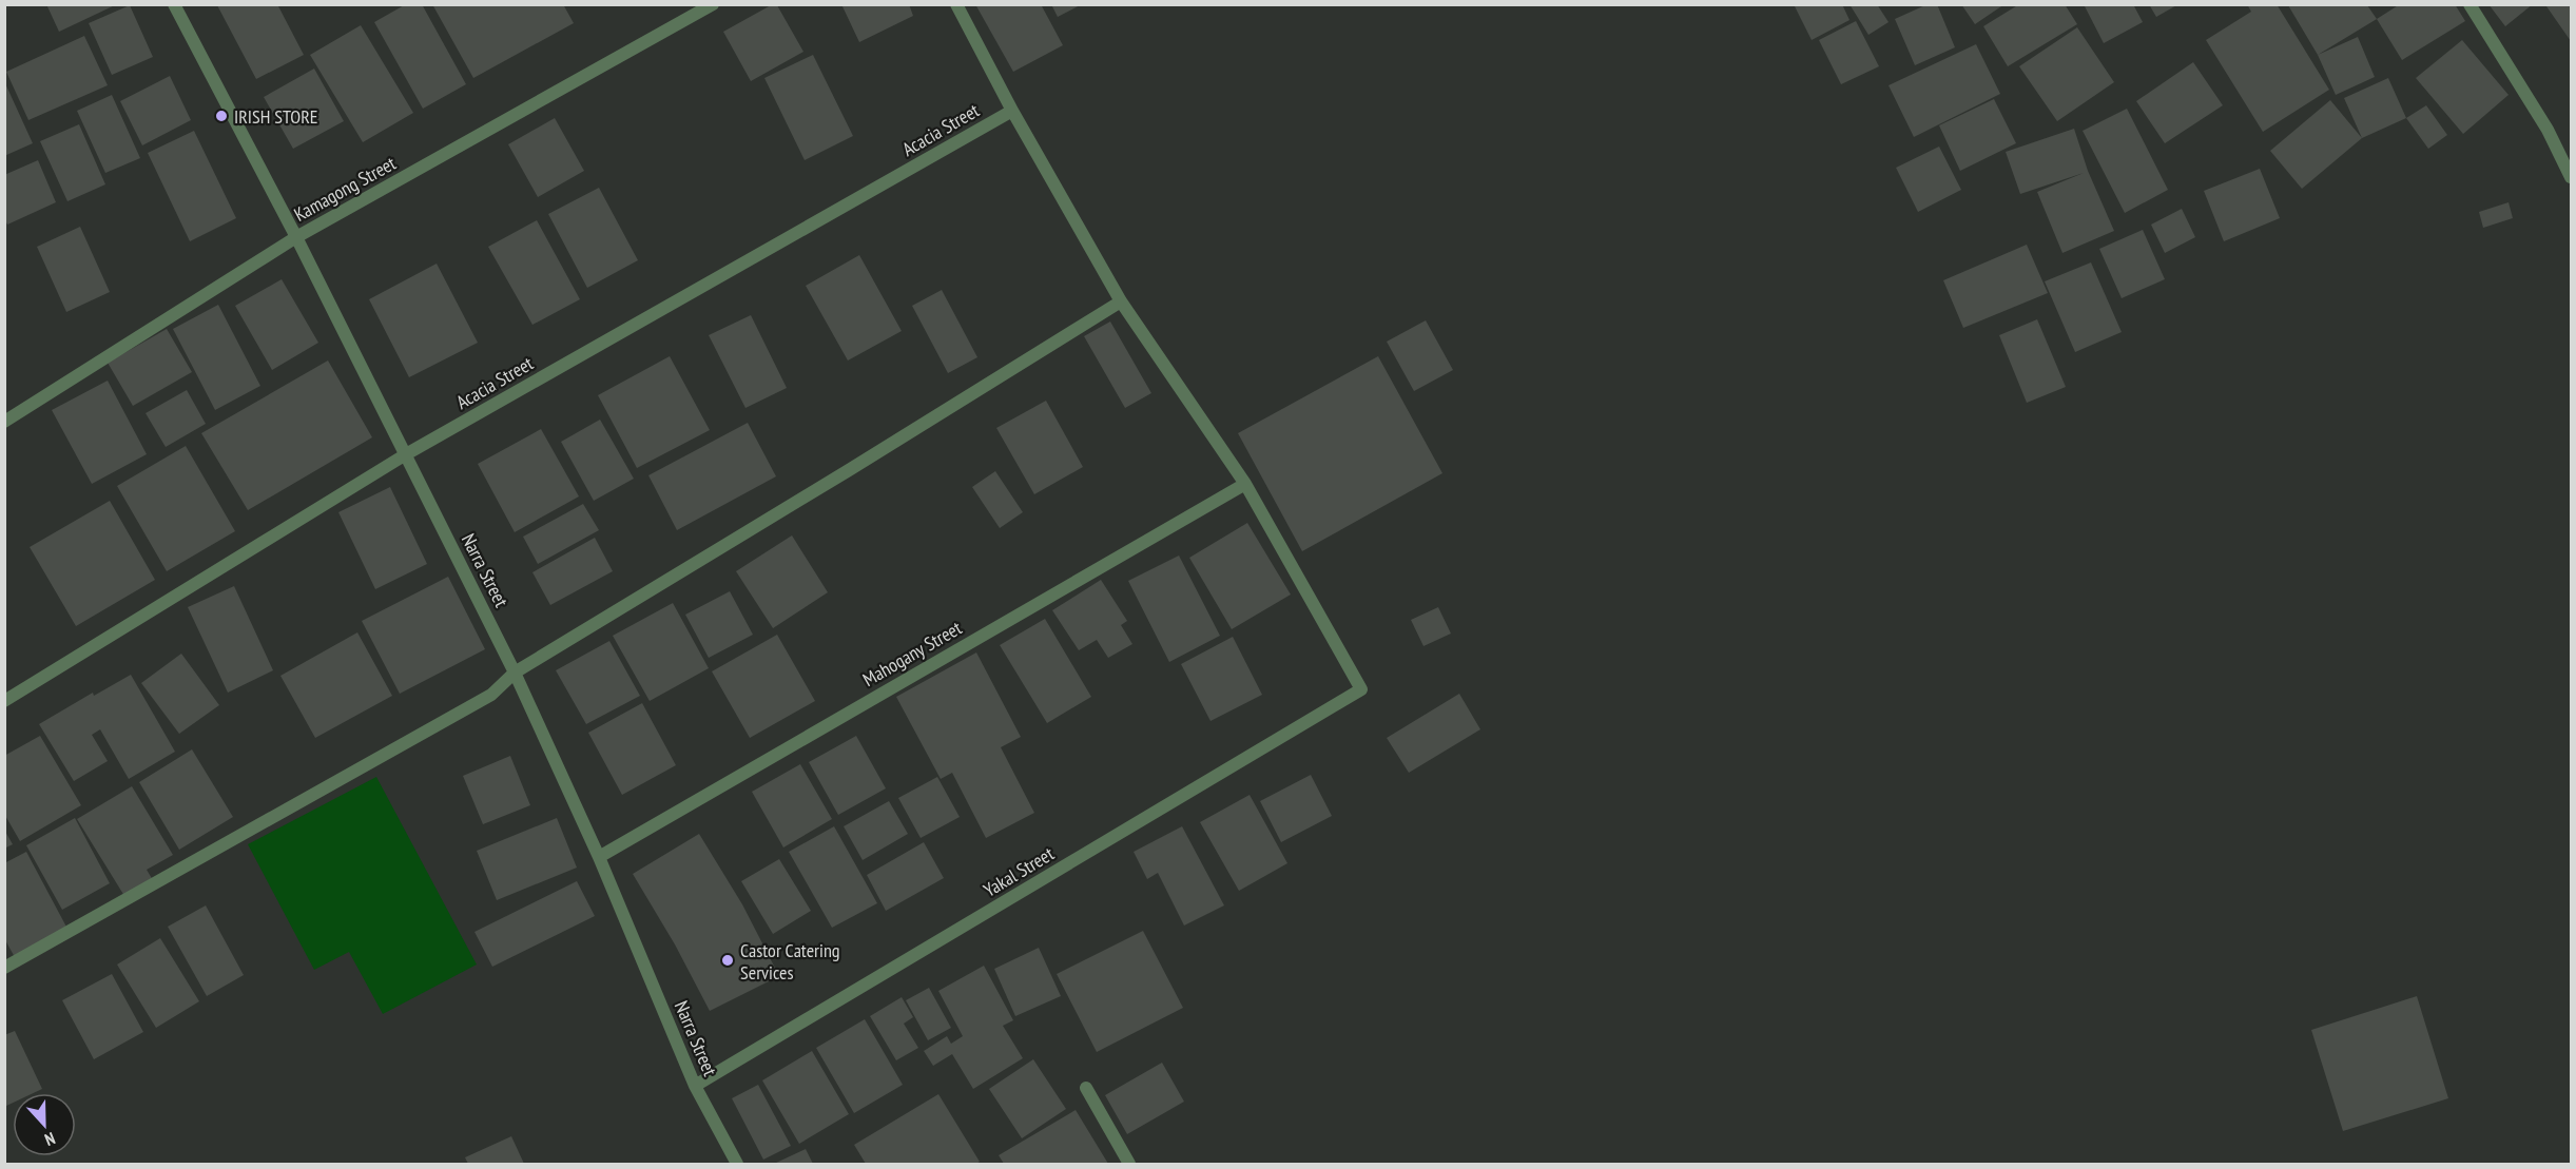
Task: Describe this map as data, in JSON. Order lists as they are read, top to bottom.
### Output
{
  "streets": {
    "street": [
      "Acacia Street",
      "Kamagong Street",
      "Narra Street",
      "Mahogany Street",
      "Yakal Street"
    ]
  },
  "crossings": [
    ["Acacia Street", "Narra Street"],
    ["Kamagong Street", "Narra Street"],
    ["Narra Street", "Mahogany Street"],
    ["Narra Street", "Yakal Street"],
    ["Mahogany Street", "Yakal Street"]
  ],
  "places": ["IRISH STORE", "Castor Catering Services"],
  "north": "bottom"
}
